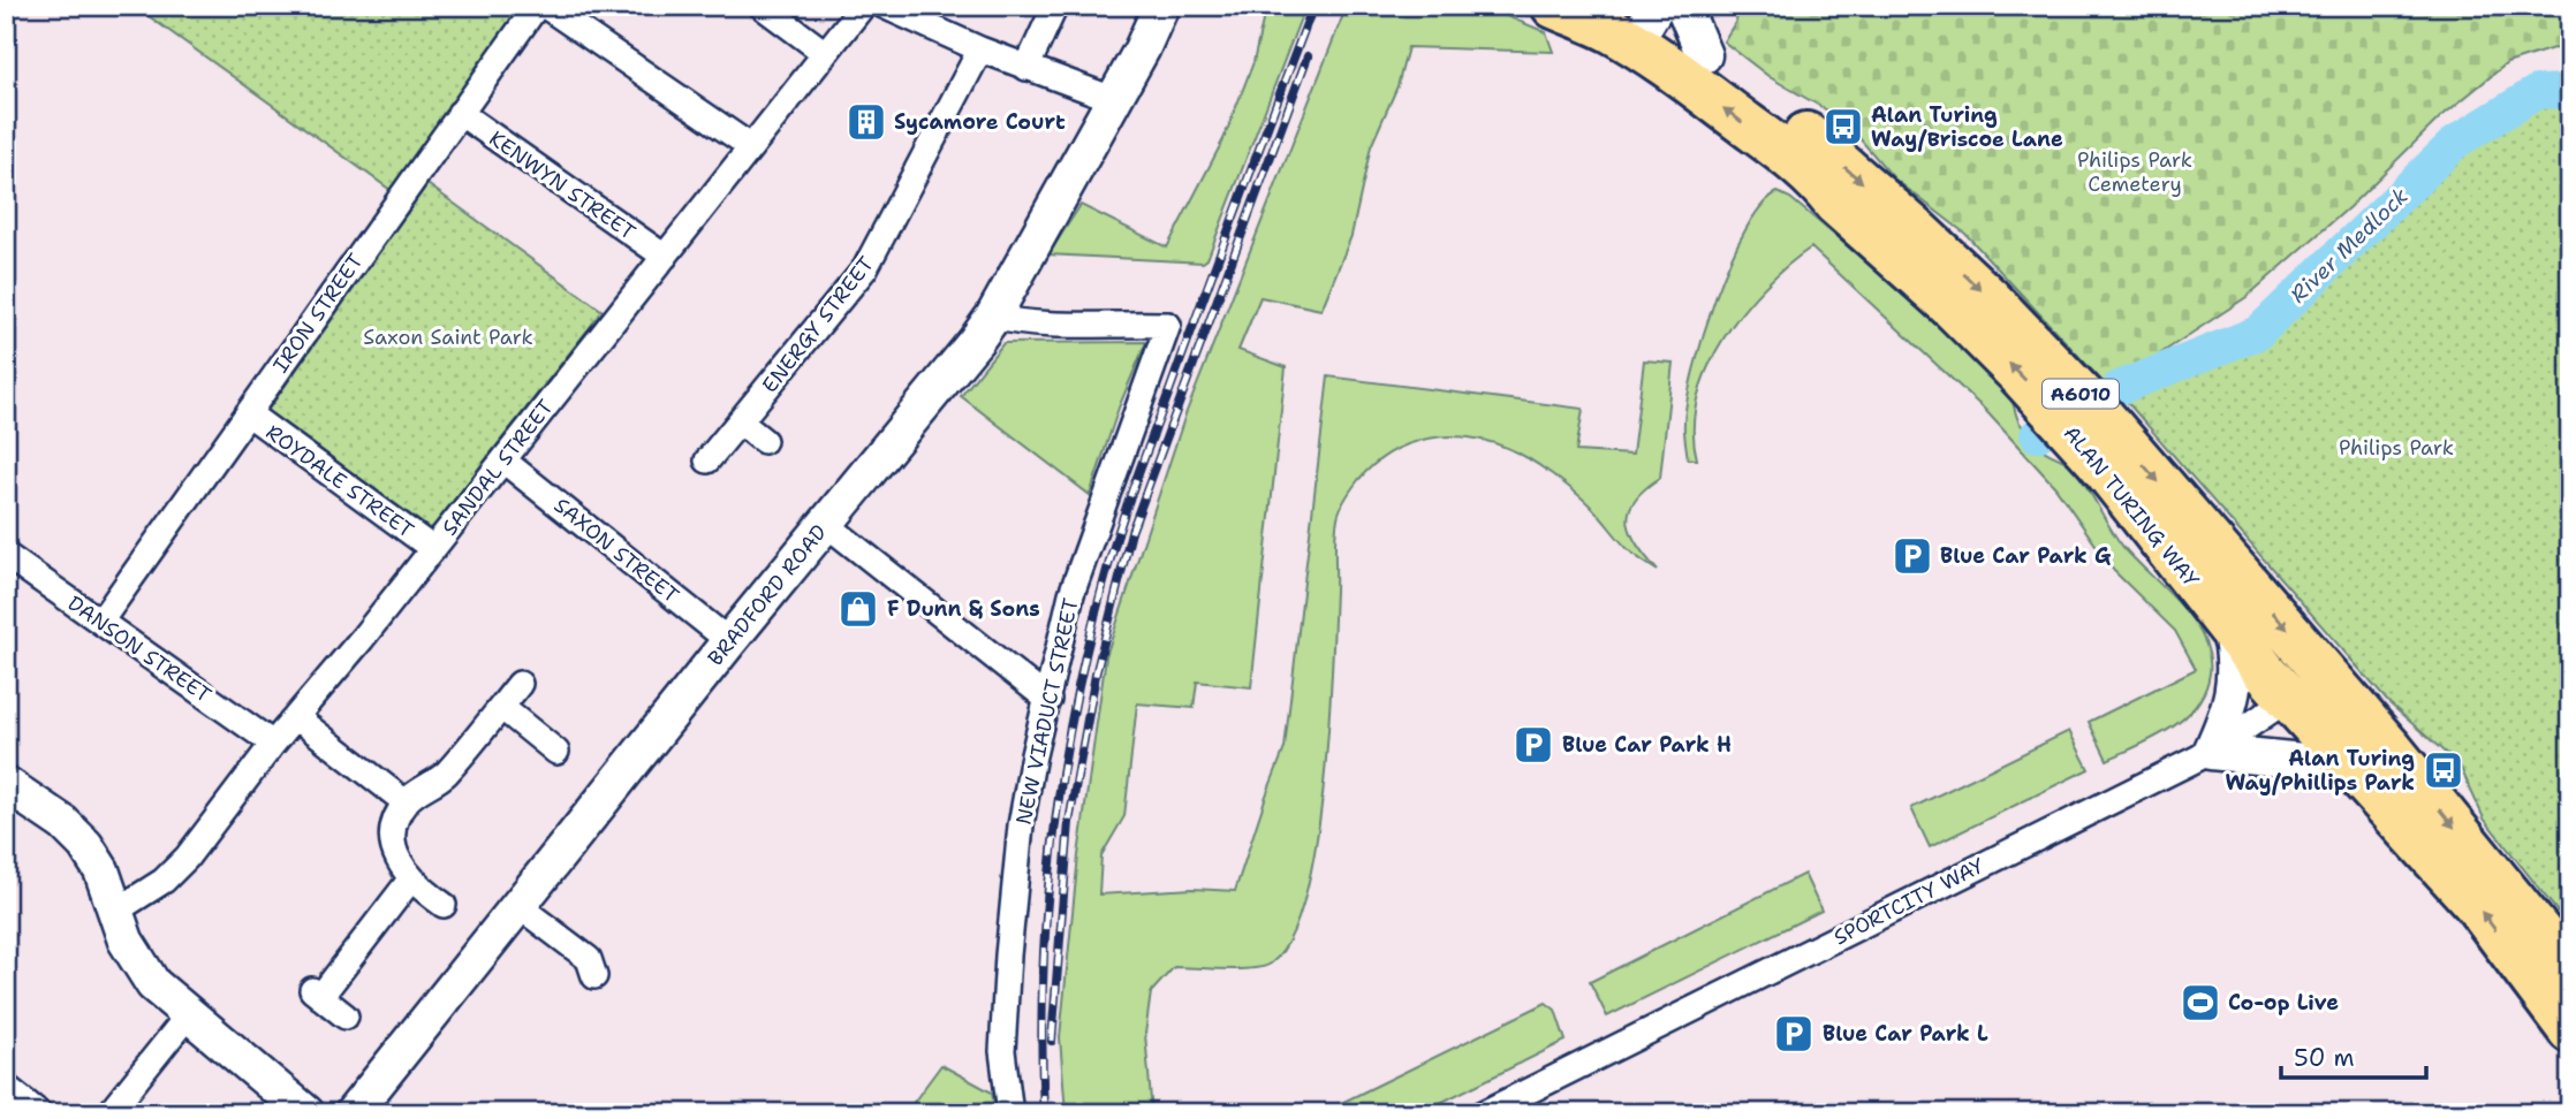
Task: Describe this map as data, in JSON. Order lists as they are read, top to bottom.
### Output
{
  "streets": {
    "highway": ["A6010", "ALAN TURING WAY", "SPORTCITY WAY"],
    "street": [
      "KENWYN STREET",
      "IRON STREET",
      "ENERGY STREET",
      "SANDAL STREET",
      "ROYDALE STREET",
      "SAXON STREET",
      "BRADFORD ROAD",
      "DANSON STREET",
      "NEW VIADUCT STREET"
    ]
  },
  "crossings": [
    ["KENWYN STREET", "IRON STREET"],
    ["KENWYN STREET", "SANDAL STREET"],
    ["IRON STREET", "ROYDALE STREET"],
    ["IRON STREET", "DANSON STREET"],
    ["A6010", "ALAN TURING WAY"],
    ["SANDAL STREET", "ROYDALE STREET"],
    ["SANDAL STREET", "SAXON STREET"],
    ["SANDAL STREET", "DANSON STREET"],
    ["ALAN TURING WAY", "SPORTCITY WAY"],
    ["SAXON STREET", "BRADFORD ROAD"],
    ["BRADFORD ROAD", "NEW VIADUCT STREET"]
  ],
  "water": ["River Medlock"],
  "parks": ["Philips Park Cemetery", "Saxon Saint Park", "Philips Park"],
  "places": {
    "building": ["Sycamore Court"],
    "bus stop": ["Alan Turing Way/Briscoe Lane", "Alan Turing Way/Phillips Park"],
    "parking": ["Blue Car Park G", "Blue Car Park H", "Blue Car Park L"],
    "shop": ["F Dunn & Sons"],
    "sports": ["Co-op Live"]
  },
  "scale_bar": "50 m"
}
